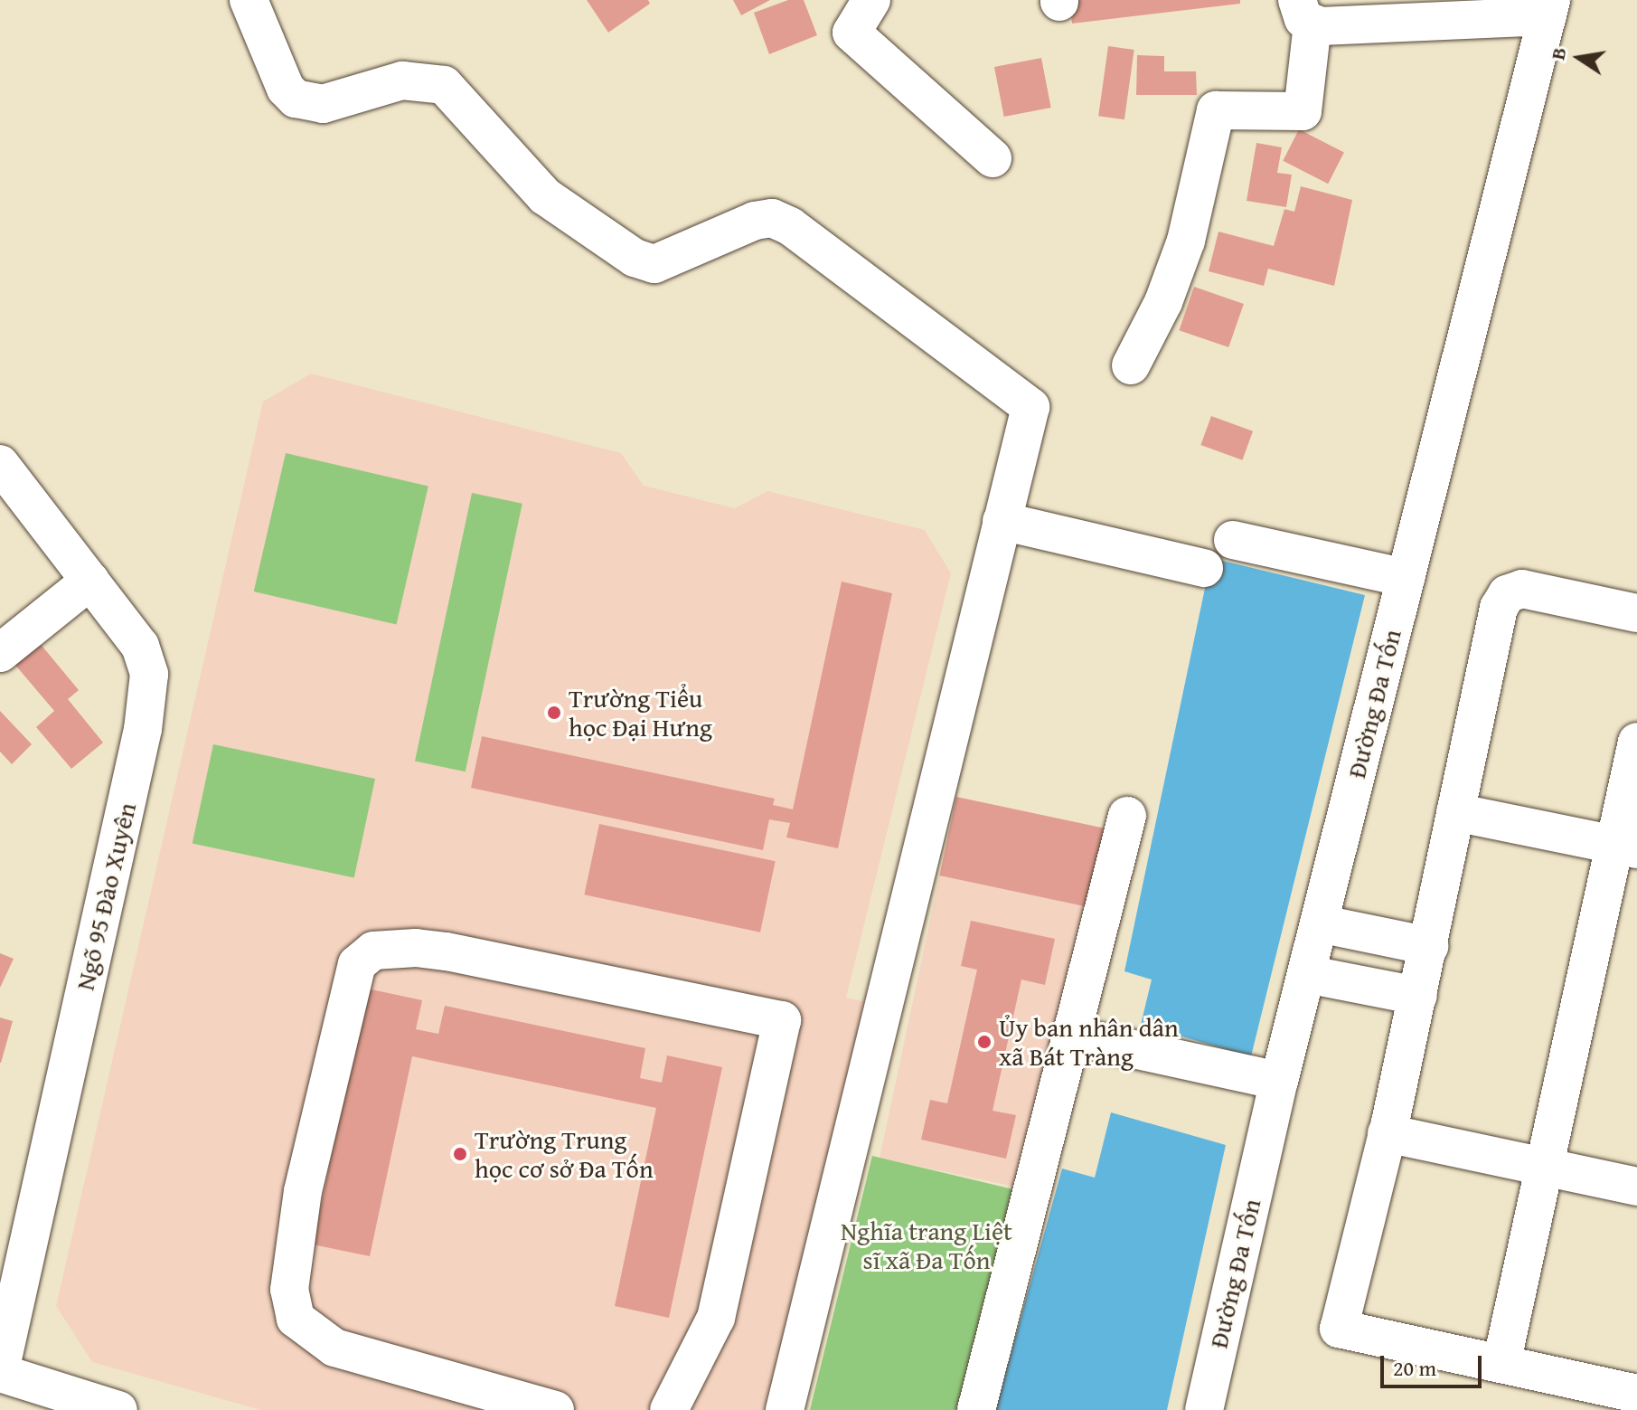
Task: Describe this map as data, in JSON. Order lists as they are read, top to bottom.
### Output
{
  "streets": {
    "street": ["Đường Đa Tốn", "Ngõ 95 Đào Xuyên"]
  },
  "parks": ["Nghĩa trang Liệt sĩ xã Đa Tốn"],
  "places": ["Trường Tiểu học Đại Hưng", "Ủy ban nhân dân xã Bát Tràng", "Trường Trung học cơ sở Đa Tốn"],
  "scale_bar": "20 m",
  "north": "left"
}
